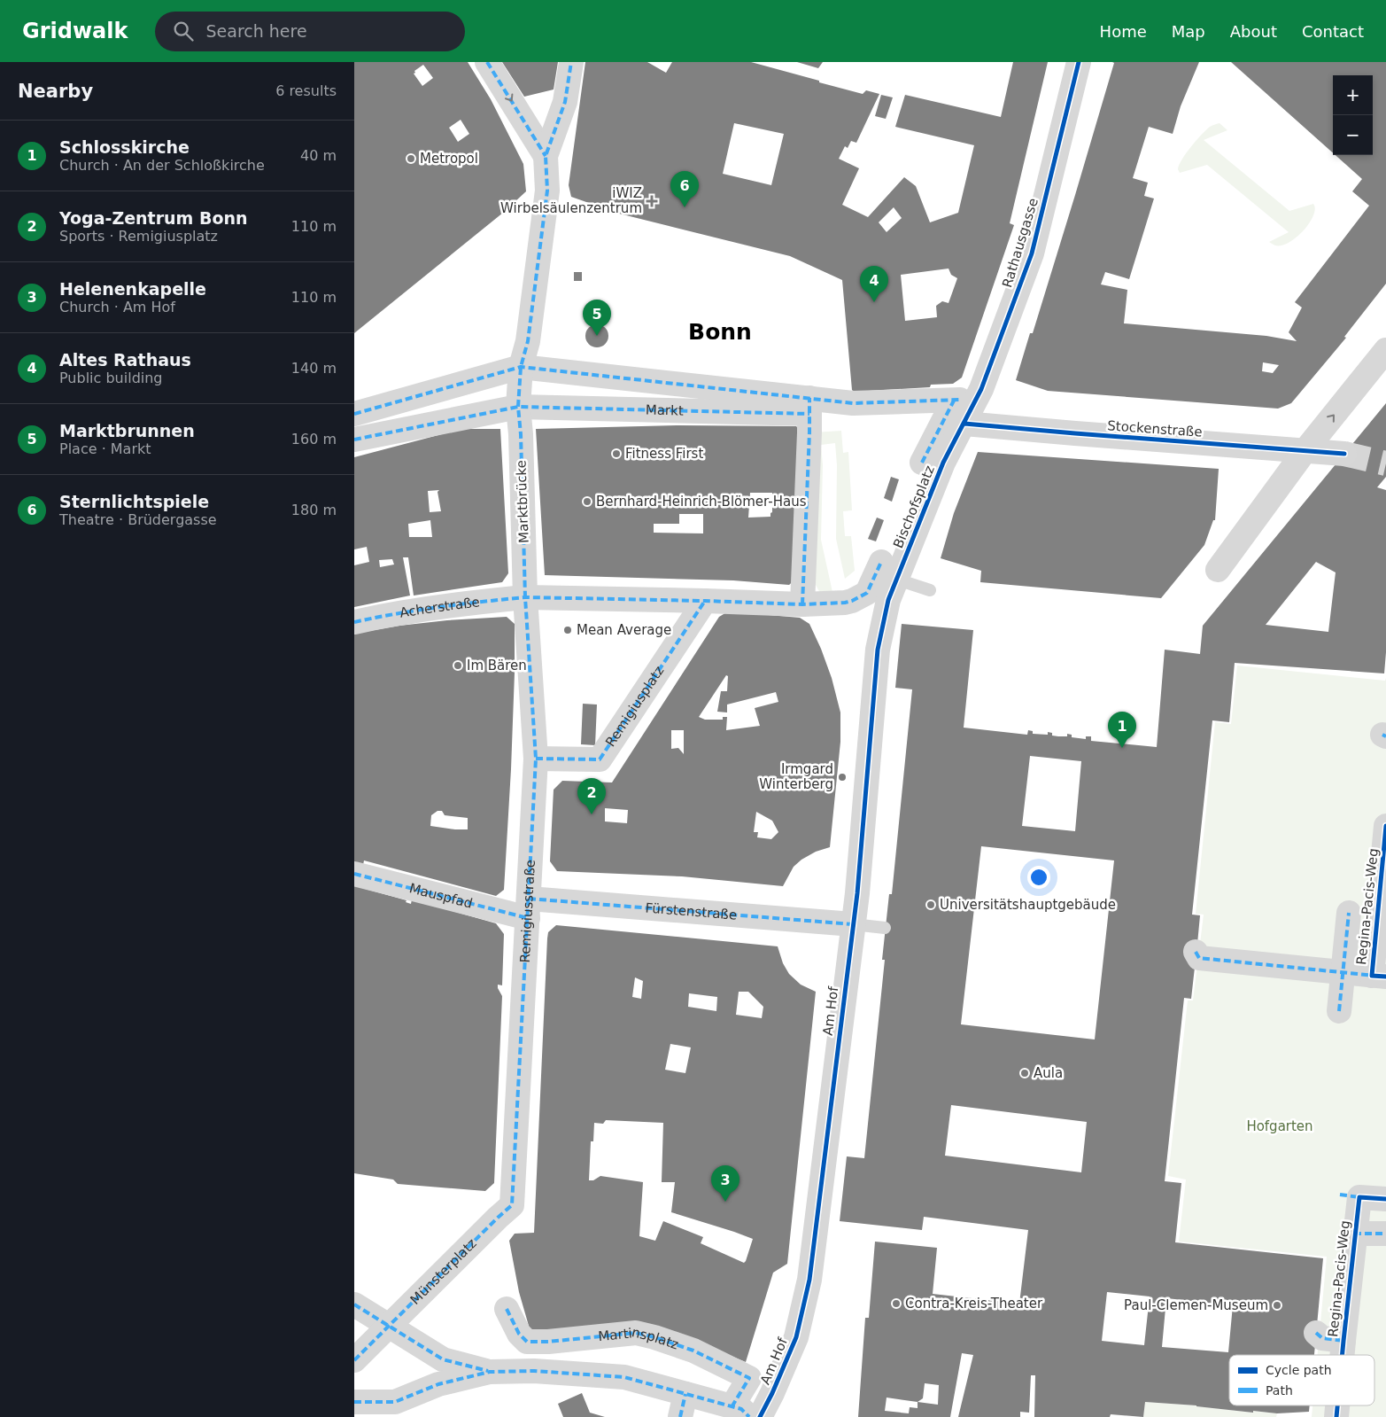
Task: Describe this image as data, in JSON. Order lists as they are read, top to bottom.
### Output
{
  "streets": {
    "street": [
      "Rathausgasse",
      "Markt",
      "Stockenstraße",
      "Marktbrücke",
      "Bischofsplatz",
      "Acherstraße",
      "Remigiusplatz",
      "Mauspfad",
      "Regina-Pacis-Weg",
      "Remigiusstraße",
      "Fürstenstraße",
      "Am Hof",
      "Münsterplatz",
      "Martinsplatz"
    ]
  },
  "crossings": [
    ["Rathausgasse", "Stockenstraße"],
    ["Rathausgasse", "Bischofsplatz"],
    ["Markt", "Marktbrücke"],
    ["Markt", "Bischofsplatz"],
    ["Stockenstraße", "Bischofsplatz"],
    ["Marktbrücke", "Acherstraße"],
    ["Marktbrücke", "Remigiusstraße"],
    ["Bischofsplatz", "Am Hof"],
    ["Acherstraße", "Remigiusstraße"],
    ["Remigiusplatz", "Remigiusstraße"],
    ["Mauspfad", "Remigiusstraße"],
    ["Mauspfad", "Fürstenstraße"],
    ["Remigiusstraße", "Fürstenstraße"],
    ["Remigiusstraße", "Münsterplatz"],
    ["Fürstenstraße", "Am Hof"]
  ],
  "districts": ["Bonn"],
  "parks": ["Hofgarten"],
  "places": {
    "other": [
      "Metropol",
      "Fitness First",
      "Bernhard-Heinrich-Blömer-Haus",
      "Mean Average",
      "Im Bären",
      "Irmgard Winterberg",
      "Universitätshauptgebäude",
      "Aula",
      "Contra-Kreis-Theater",
      "Paul-Clemen-Museum"
    ],
    "health": ["iWIZ Wirbelsäulenzentrum"]
  },
  "legend": ["Cycle path", "Path"],
  "page": {
    "header": "Gridwalk",
    "search": "Search here",
    "nav": [
      "Home",
      "Map",
      "About",
      "Contact"
    ],
    "heading": ["Nearby", "6 results"],
    "map_buttons": ["+", "−"],
    "list": [
      {
        "mark": "1",
        "name": "Schlosskirche",
        "note": "Church · An der Schloßkirche",
        "value": "40 m"
      },
      {
        "mark": "2",
        "name": "Yoga-Zentrum Bonn",
        "note": "Sports · Remigiusplatz",
        "value": "110 m"
      },
      {
        "mark": "3",
        "name": "Helenenkapelle",
        "note": "Church · Am Hof",
        "value": "110 m"
      },
      {
        "mark": "4",
        "name": "Altes Rathaus",
        "note": "Public building",
        "value": "140 m"
      },
      {
        "mark": "5",
        "name": "Marktbrunnen",
        "note": "Place · Markt",
        "value": "160 m"
      },
      {
        "mark": "6",
        "name": "Sternlichtspiele",
        "note": "Theatre · Brüdergasse",
        "value": "180 m"
      }
    ],
    "pins": [
      "6",
      "4",
      "5",
      "1",
      "2",
      "3"
    ]
  }
}
